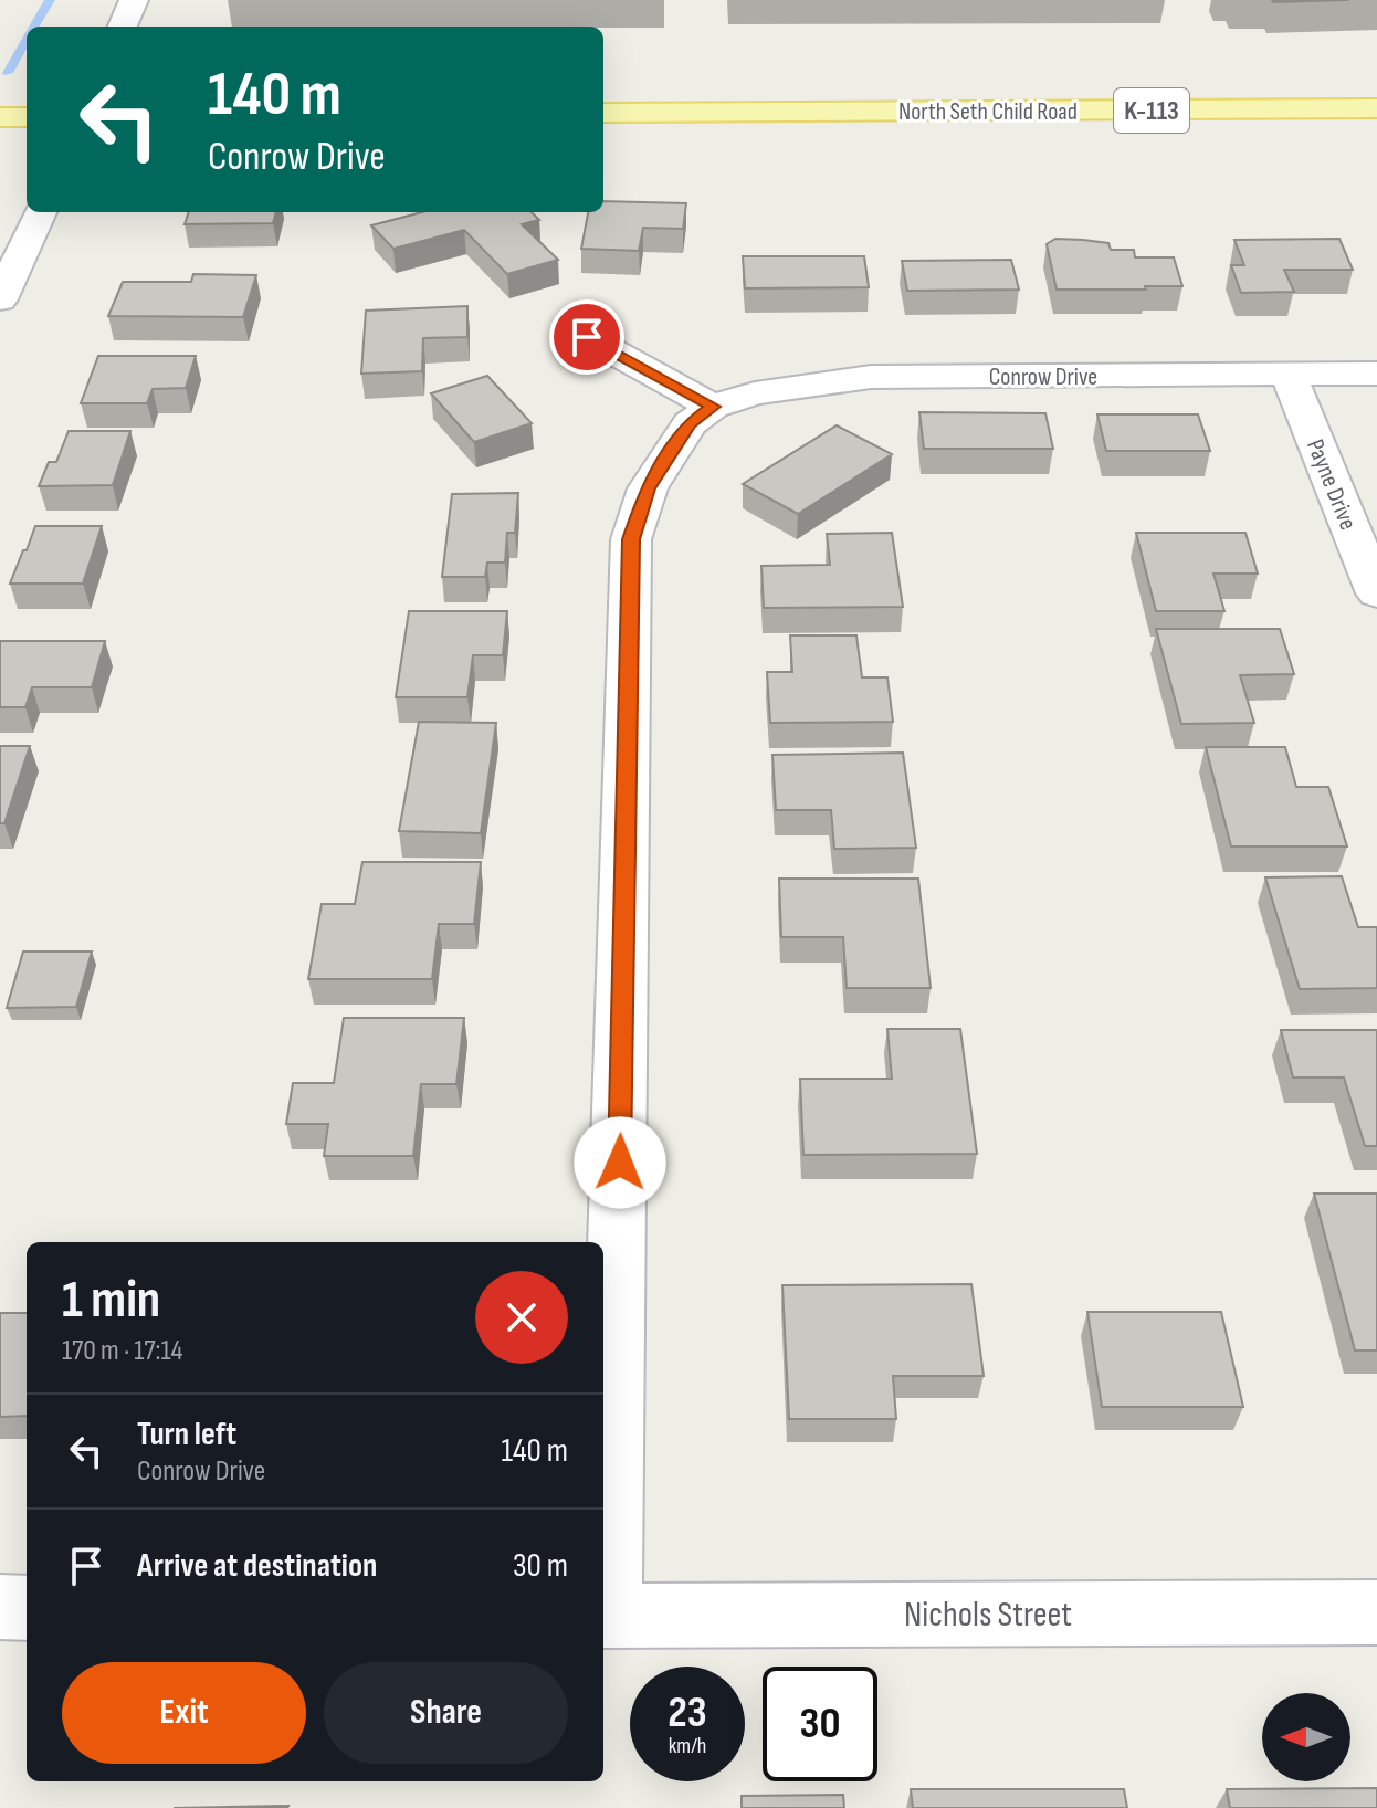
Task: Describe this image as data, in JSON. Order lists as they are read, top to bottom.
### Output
{
  "streets": {
    "main road": ["North Seth Child Road", "K-113"],
    "street": ["Conrow Drive", "Payne Drive", "Nichols Street"]
  },
  "crossings": [
    ["Conrow Drive", "Payne Drive"],
    ["Conrow Drive", "Nichols Street"]
  ],
  "north": "left",
  "page": {
    "turn": ["140 m", "Conrow Drive"],
    "heading": ["1 min", "170 m · 17:14"],
    "list": [
      {
        "name": "Turn left",
        "note": "Conrow Drive",
        "value": "140 m"
      },
      {
        "name": "Arrive at destination",
        "value": "30 m"
      }
    ],
    "buttons": ["Exit", "Share"],
    "speed": "23 km/h",
    "limit": "30"
  }
}
